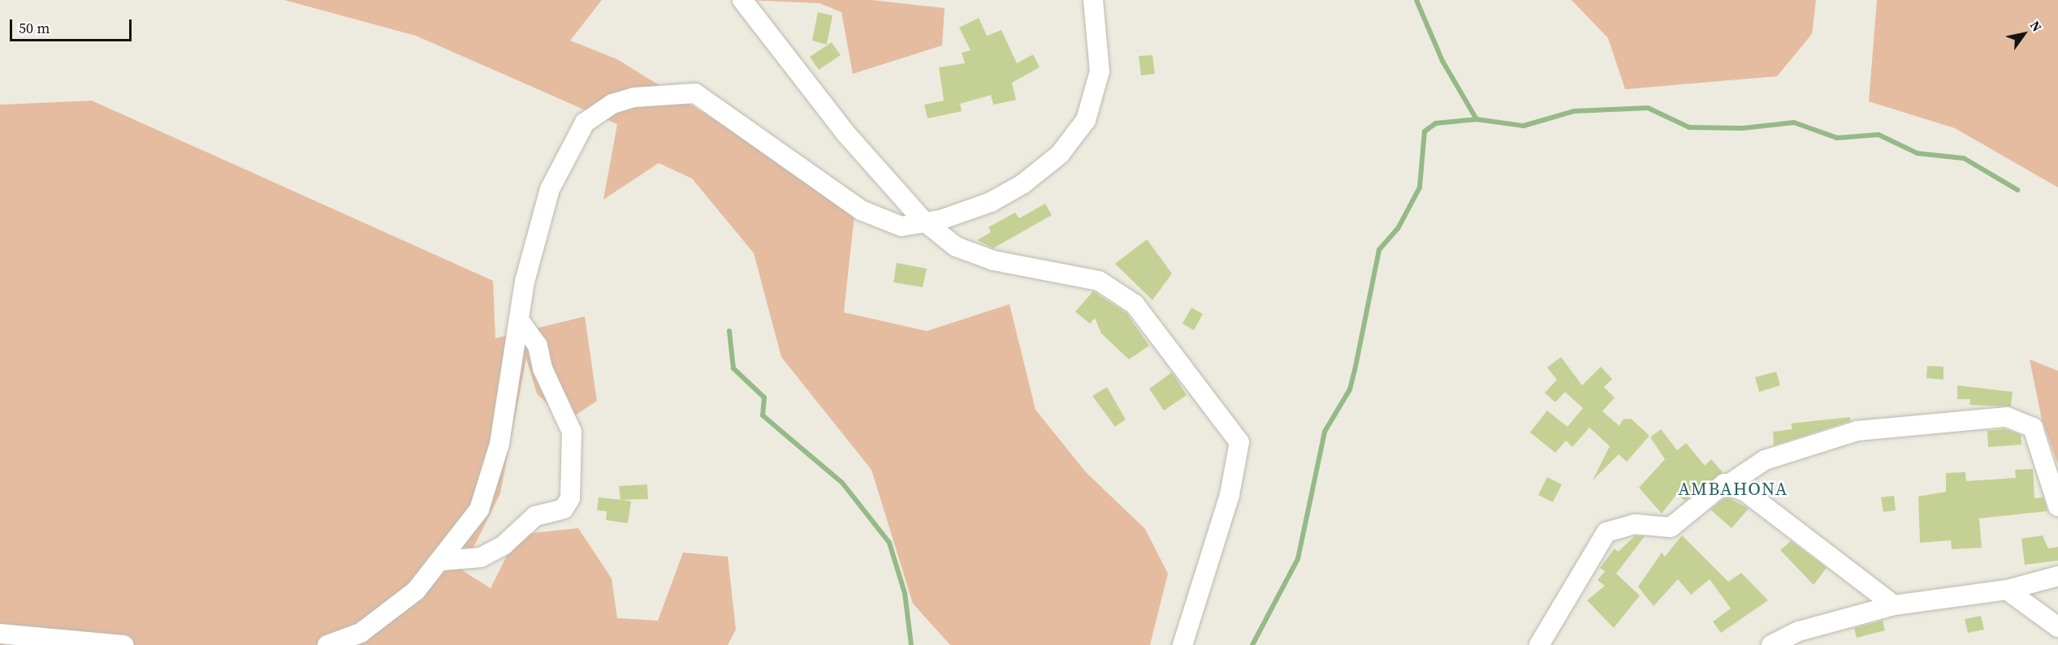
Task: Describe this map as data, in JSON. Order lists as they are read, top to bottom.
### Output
{
  "districts": ["AMBAHONA"],
  "scale_bar": "50 m",
  "north": "top right"
}
